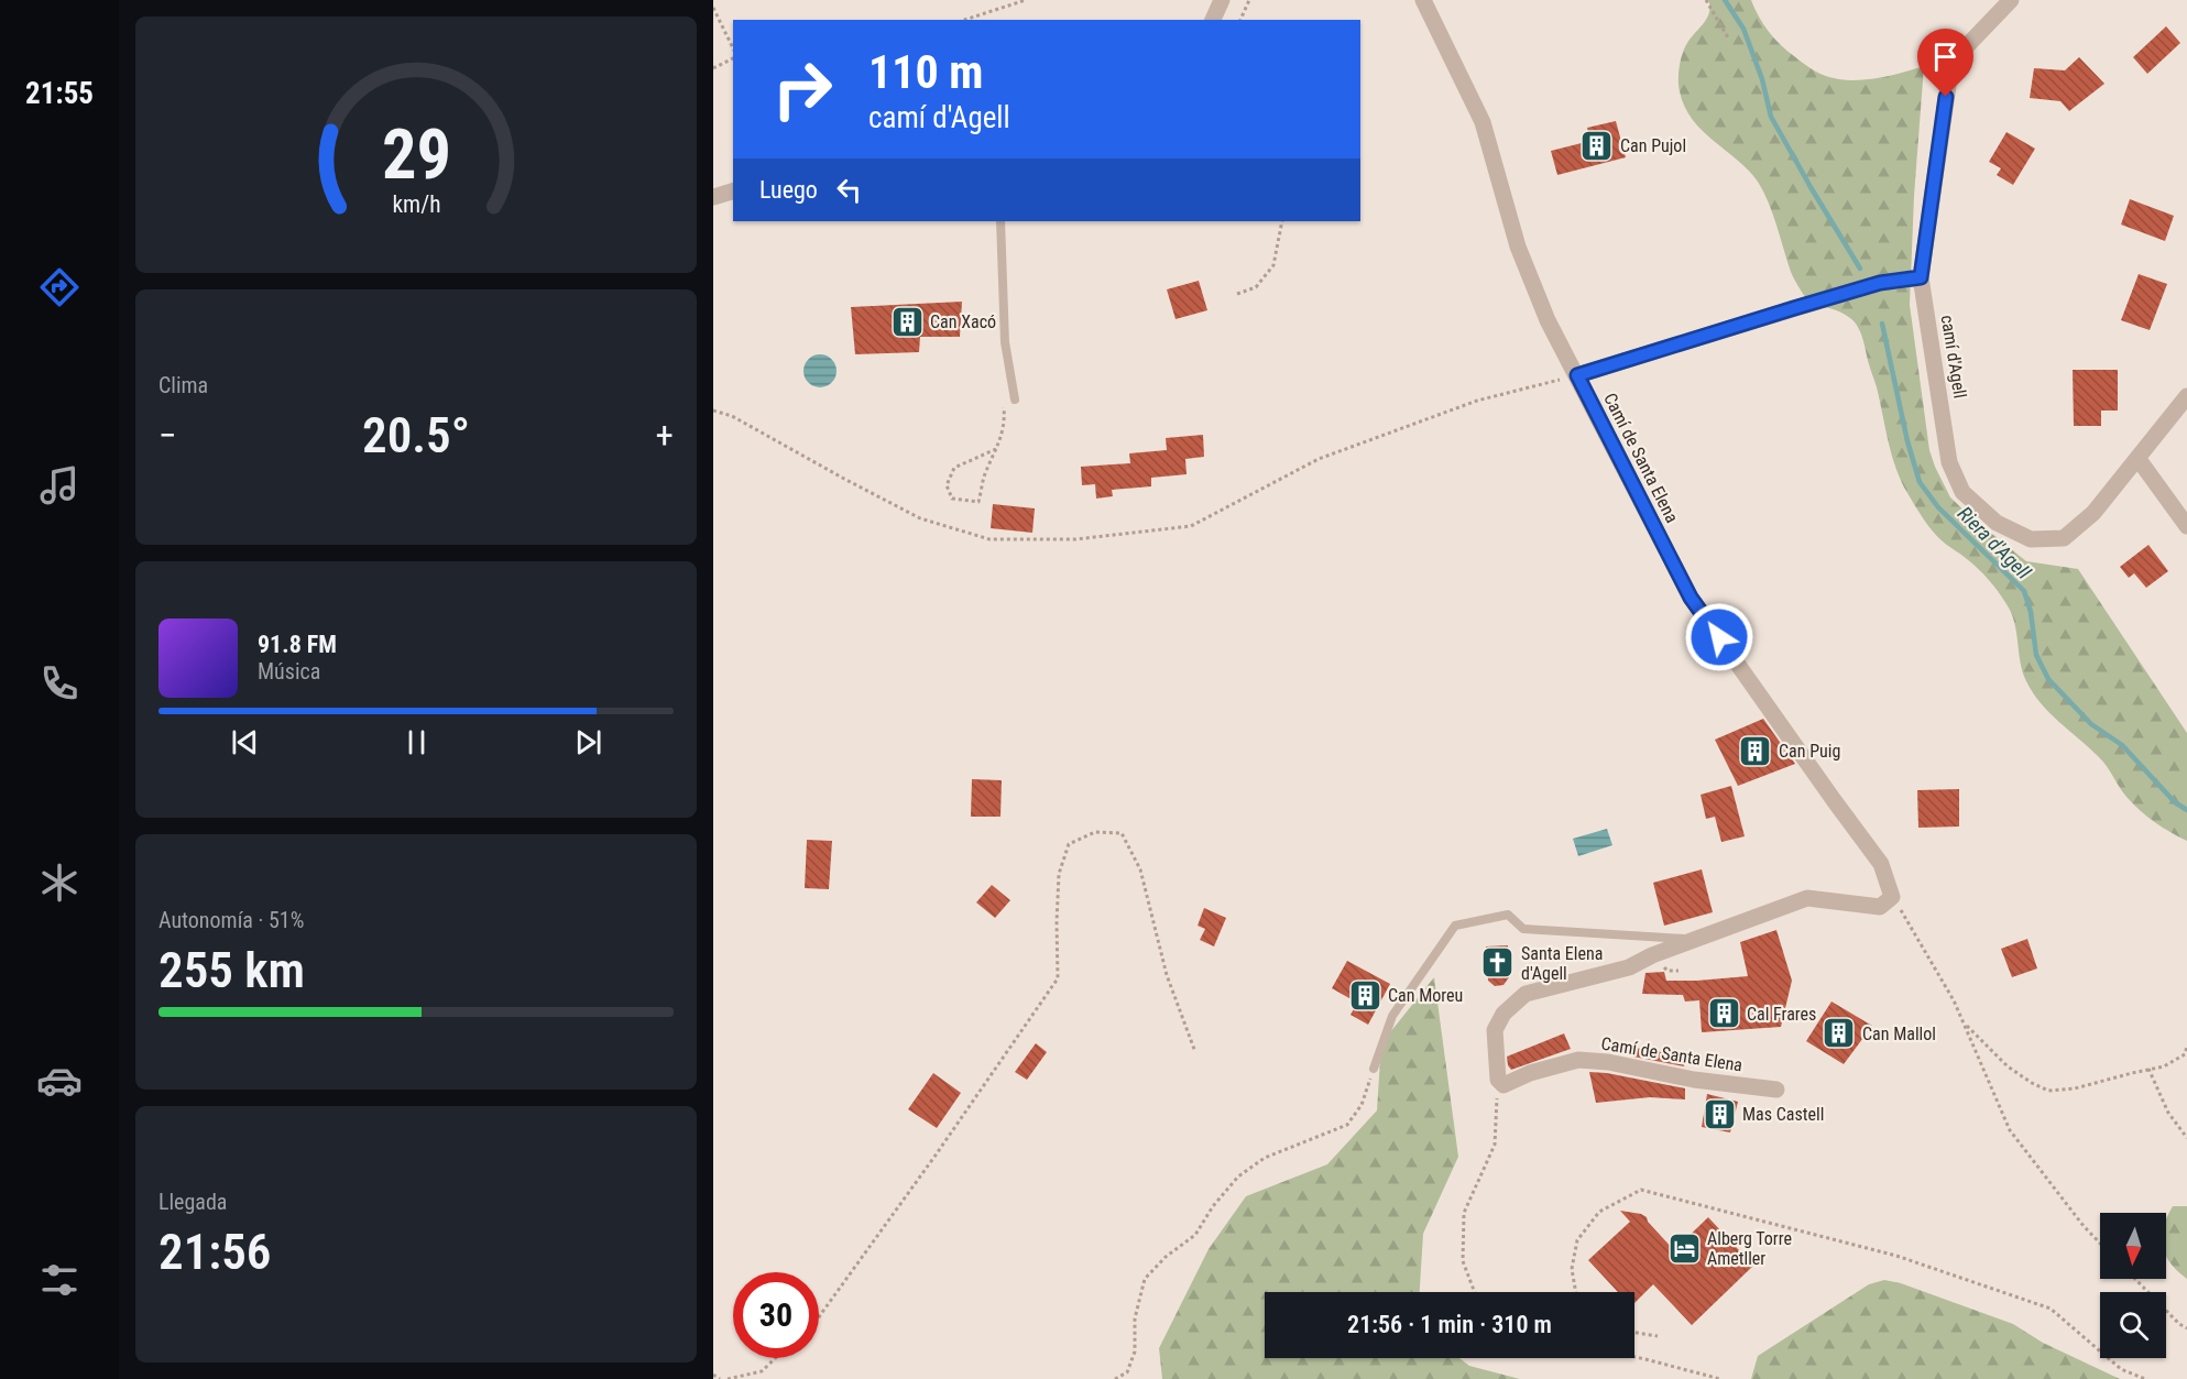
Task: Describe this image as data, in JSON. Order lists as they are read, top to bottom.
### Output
{
  "streets": {
    "street": ["camí d'Agell", "Camí de Santa Elena"]
  },
  "water": ["Riera d'Agell"],
  "places": {
    "building": [
      "Can Pujol",
      "Can Xacó",
      "Can Puig",
      "Can Moreu",
      "Cal Frares",
      "Can Mallol",
      "Mas Castell"
    ],
    "church": ["Santa Elena d'Agell"],
    "hotel": ["Alberg Torre Ametller"]
  },
  "north": "bottom",
  "page": {
    "tabs": "21:55",
    "turn": ["110 m", "camí d'Agell"],
    "then": "Luego",
    "tile": [
      "Clima",
      ["Autonomía · 51%", "255 km"],
      ["Llegada", "21:56"]
    ],
    "heat": ["−", "20.5°", "+"],
    "song": ["91.8 FM", "Música"],
    "limit": "30",
    "trip": "21:56 · 1 min · 310 m",
    "gauge": ["29", "km/h"]
  }
}
